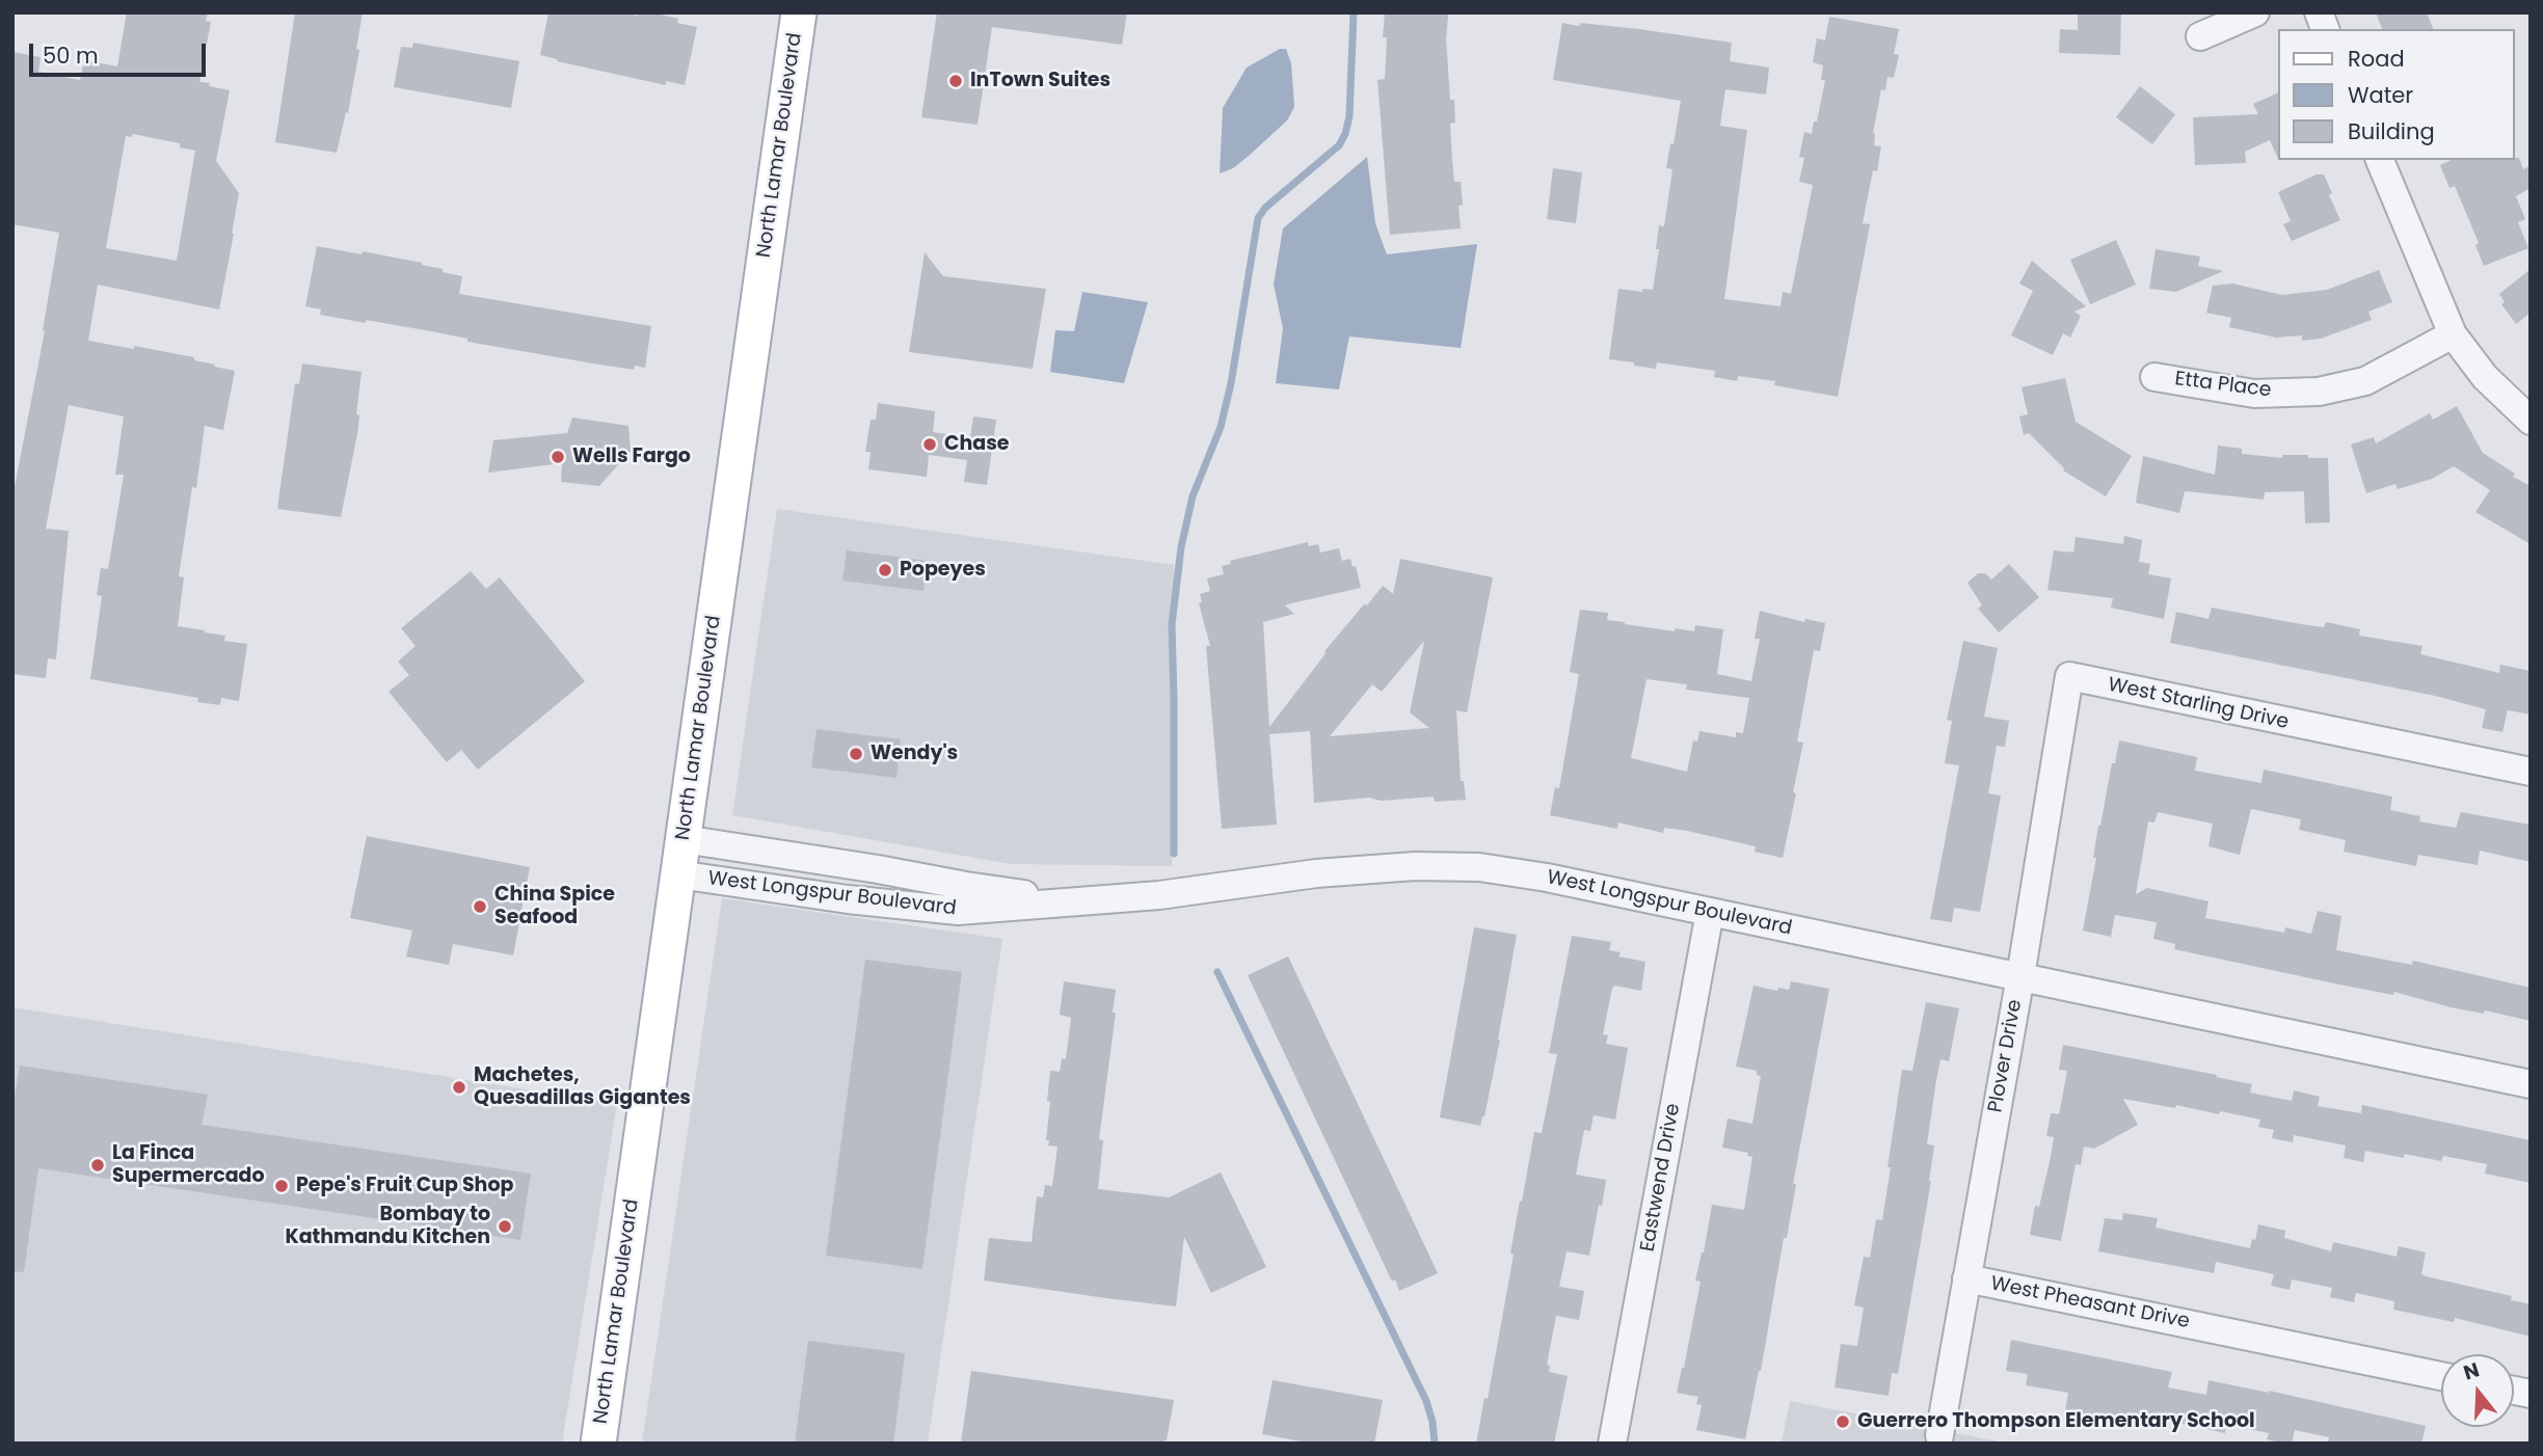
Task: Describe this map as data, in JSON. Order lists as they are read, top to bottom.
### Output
{
  "streets": {
    "main road": ["North Lamar Boulevard"],
    "street": [
      "Etta Place",
      "West Starling Drive",
      "West Longspur Boulevard",
      "Plover Drive",
      "Eastwend Drive",
      "West Pheasant Drive"
    ]
  },
  "crossings": [
    ["North Lamar Boulevard", "West Longspur Boulevard"],
    ["West Starling Drive", "Plover Drive"],
    ["West Longspur Boulevard", "Plover Drive"],
    ["West Longspur Boulevard", "Eastwend Drive"],
    ["Plover Drive", "West Pheasant Drive"]
  ],
  "places": [
    "InTown Suites",
    "Chase",
    "Wells Fargo",
    "Popeyes",
    "Wendy's",
    "China Spice Seafood",
    "Machetes, Quesadillas Gigantes",
    "La Finca Supermercado",
    "Pepe's Fruit Cup Shop",
    "Bombay to Kathmandu Kitchen",
    "Guerrero Thompson Elementary School"
  ],
  "legend": ["Road", "Water", "Building"],
  "scale_bar": "50 m",
  "north": "top"
}
